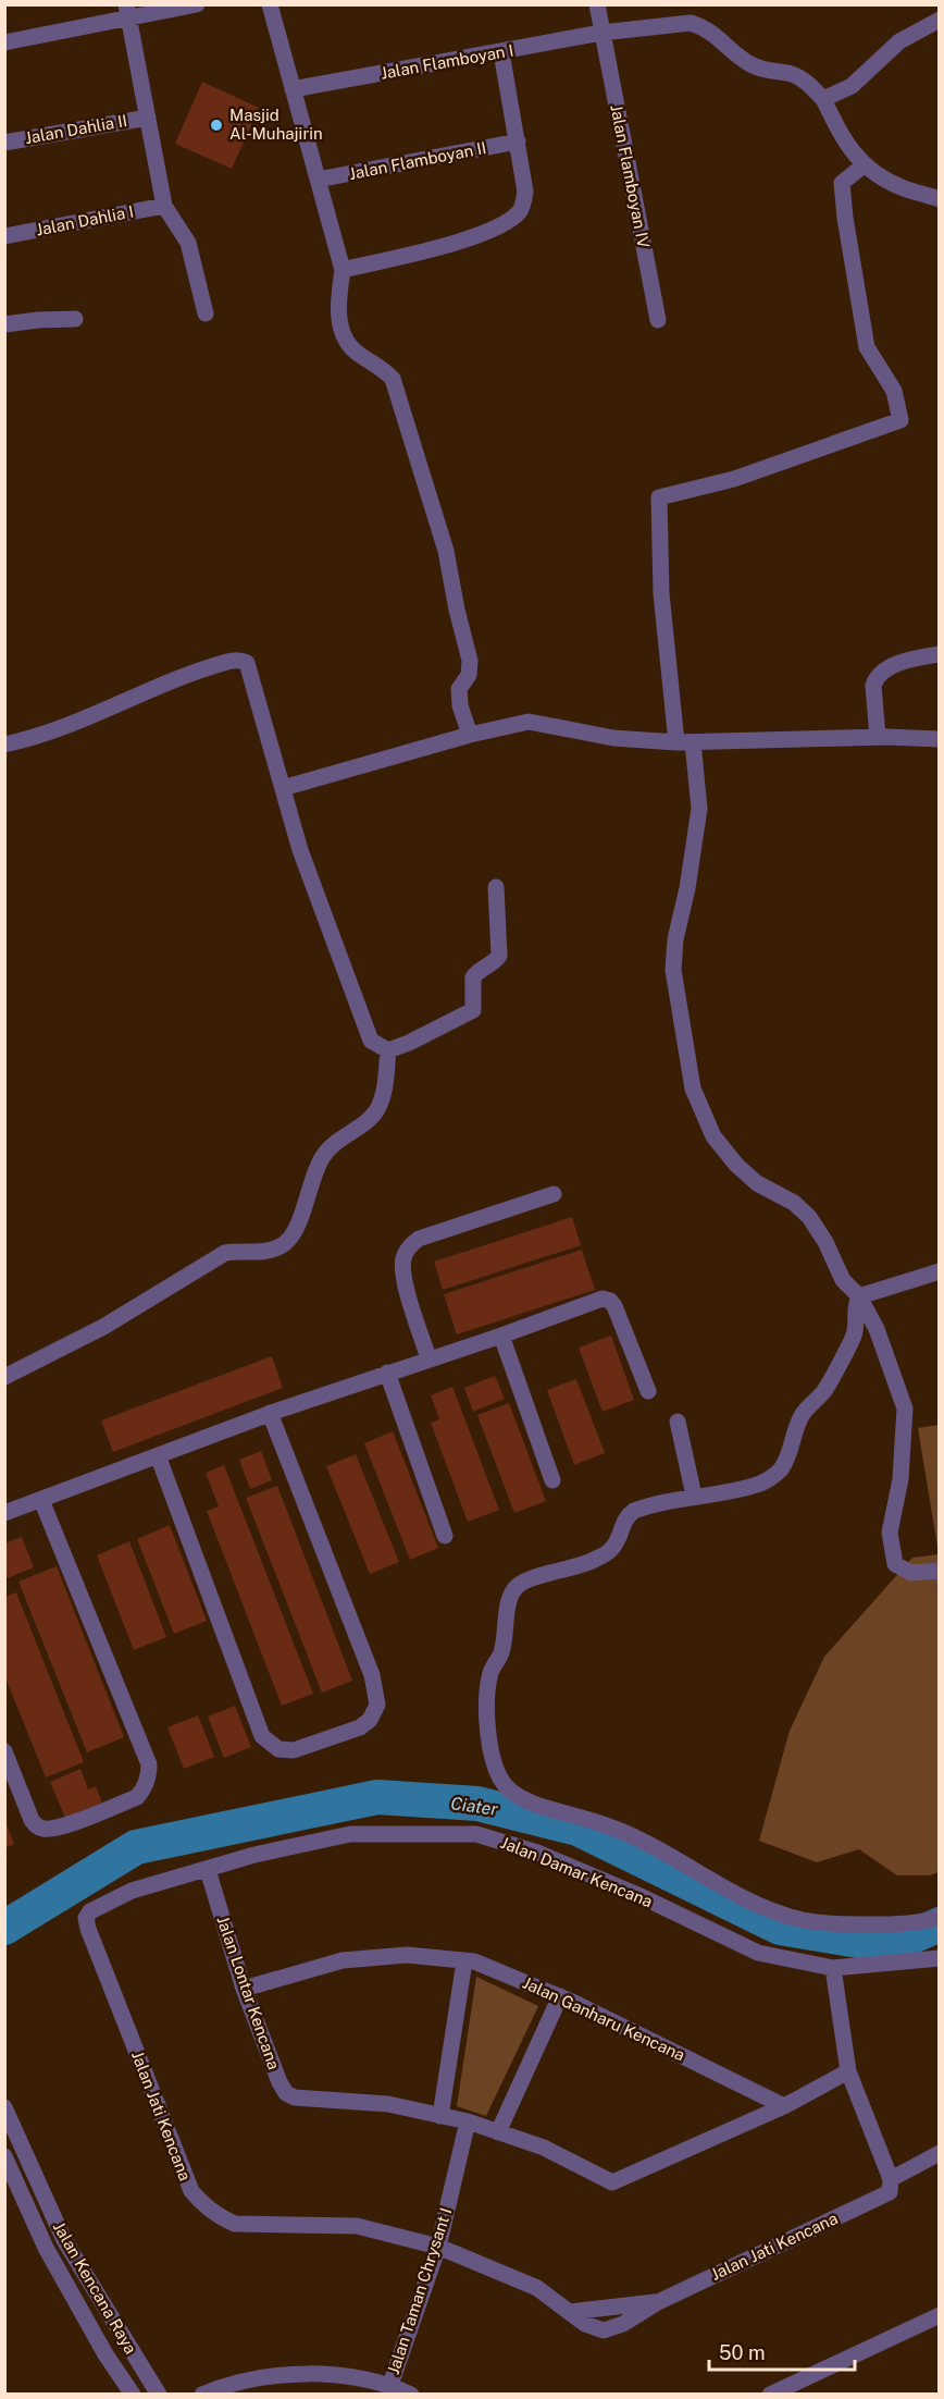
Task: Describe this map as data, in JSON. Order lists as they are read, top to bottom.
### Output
{
  "streets": {
    "street": [
      "Jalan Flamboyan I",
      "Jalan Dahlia II",
      "Jalan Flamboyan II",
      "Jalan Flamboyan IV",
      "Jalan Dahlia I",
      "Jalan Damar Kencana",
      "Jalan Lontar Kencana",
      "Jalan Ganharu Kencana",
      "Jalan Jati Kencana",
      "Jalan Kencana Raya",
      "Jalan Taman Chrysant I"
    ]
  },
  "crossings": [
    ["Jalan Flamboyan I", "Jalan Flamboyan IV"],
    ["Jalan Damar Kencana", "Jalan Lontar Kencana"],
    ["Jalan Damar Kencana", "Jalan Jati Kencana"],
    ["Jalan Lontar Kencana", "Jalan Ganharu Kencana"],
    ["Jalan Lontar Kencana", "Jalan Taman Chrysant I"],
    ["Jalan Jati Kencana", "Jalan Taman Chrysant I"]
  ],
  "water": ["Ciater"],
  "places": ["Masjid Al-Muhajirin"],
  "scale_bar": "50 m"
}
